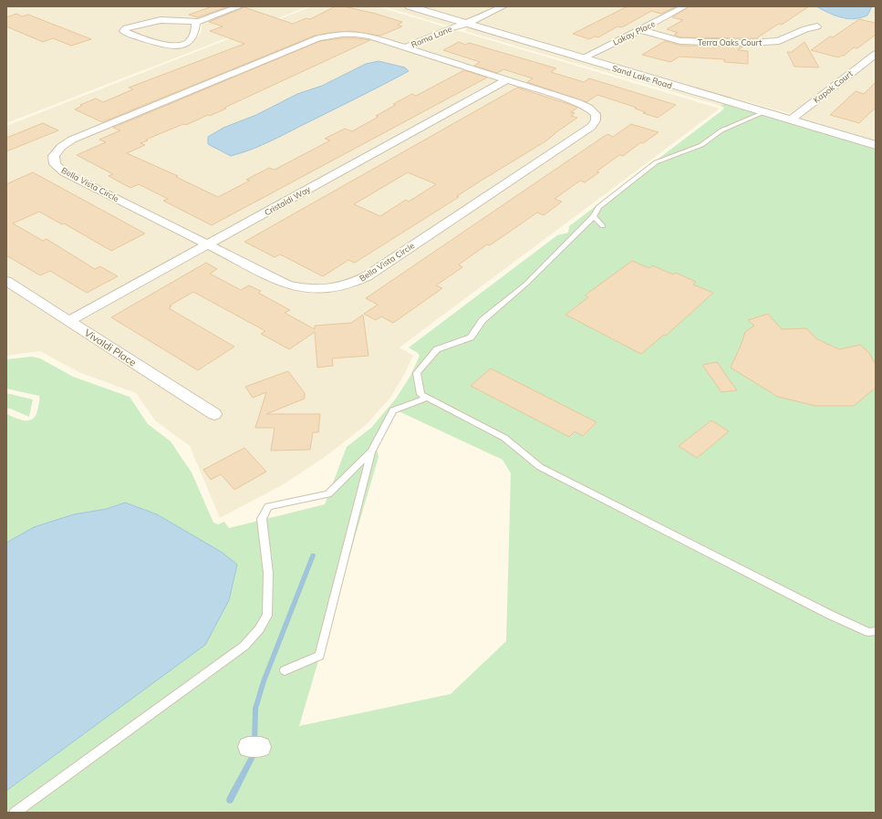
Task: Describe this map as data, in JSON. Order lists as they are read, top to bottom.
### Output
{
  "streets": {
    "street": [
      "Lakay Place",
      "Roma Lane",
      "Terra Oaks Court",
      "Sand Lake Road",
      "Kapok Court",
      "Bella Vista Circle",
      "Cristaldi Way",
      "Vivaldi Place"
    ]
  },
  "crossings": [
    ["Lakay Place", "Terra Oaks Court"],
    ["Lakay Place", "Sand Lake Road"],
    ["Roma Lane", "Sand Lake Road"],
    ["Roma Lane", "Bella Vista Circle"],
    ["Sand Lake Road", "Kapok Court"],
    ["Bella Vista Circle", "Cristaldi Way"],
    ["Cristaldi Way", "Vivaldi Place"]
  ]
}
